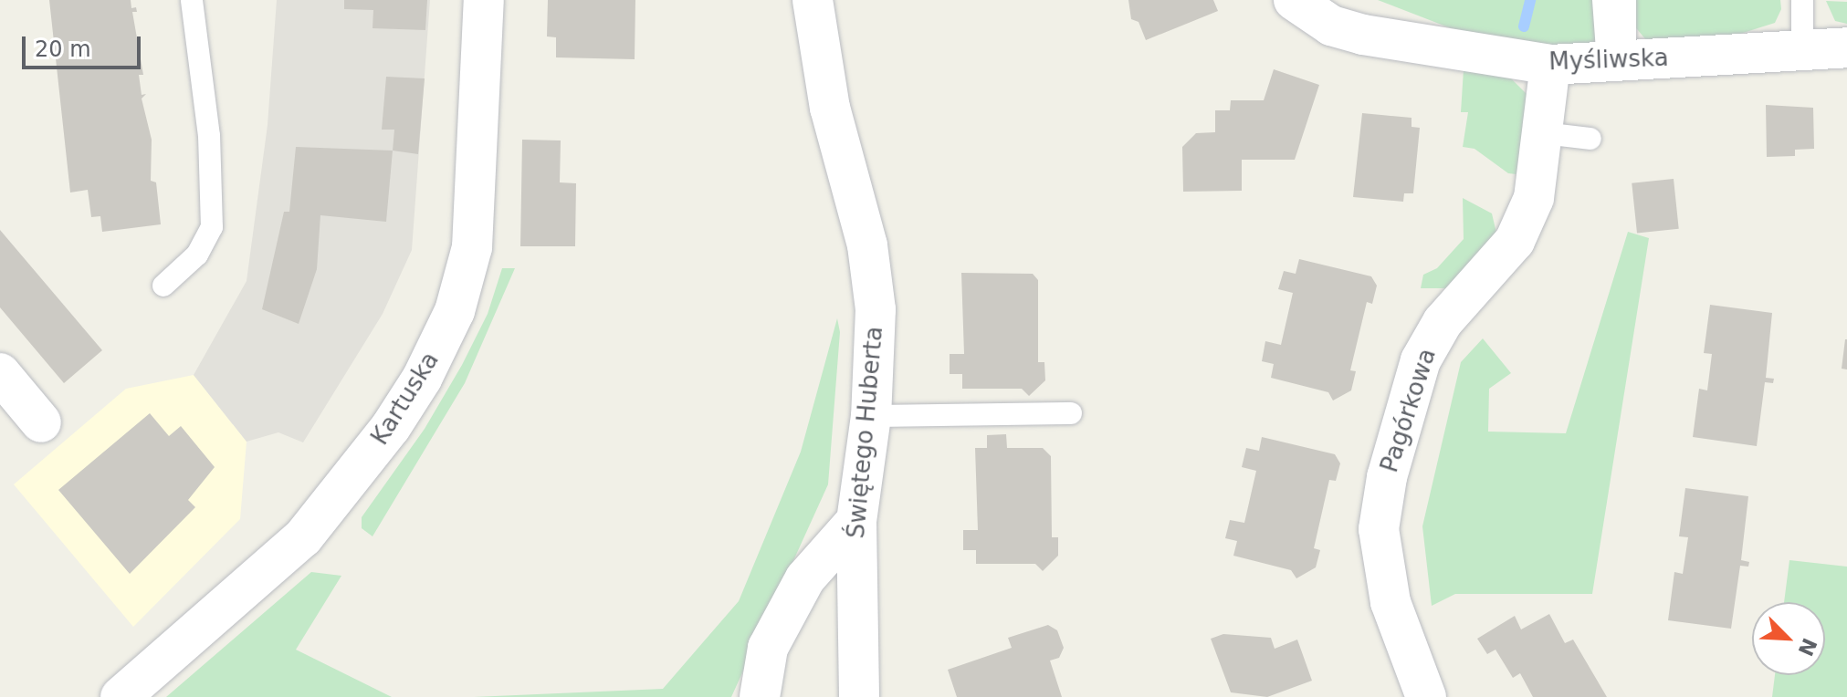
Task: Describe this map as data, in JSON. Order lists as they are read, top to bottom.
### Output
{
  "streets": {
    "street": [
      "Myśliwska",
      "Kartuska",
      "Pagórkowa",
      "Świętego Huberta"
    ]
  },
  "crossings": [
    ["Myśliwska", "Pagórkowa"]
  ],
  "scale_bar": "20 m",
  "north": "bottom right"
}
